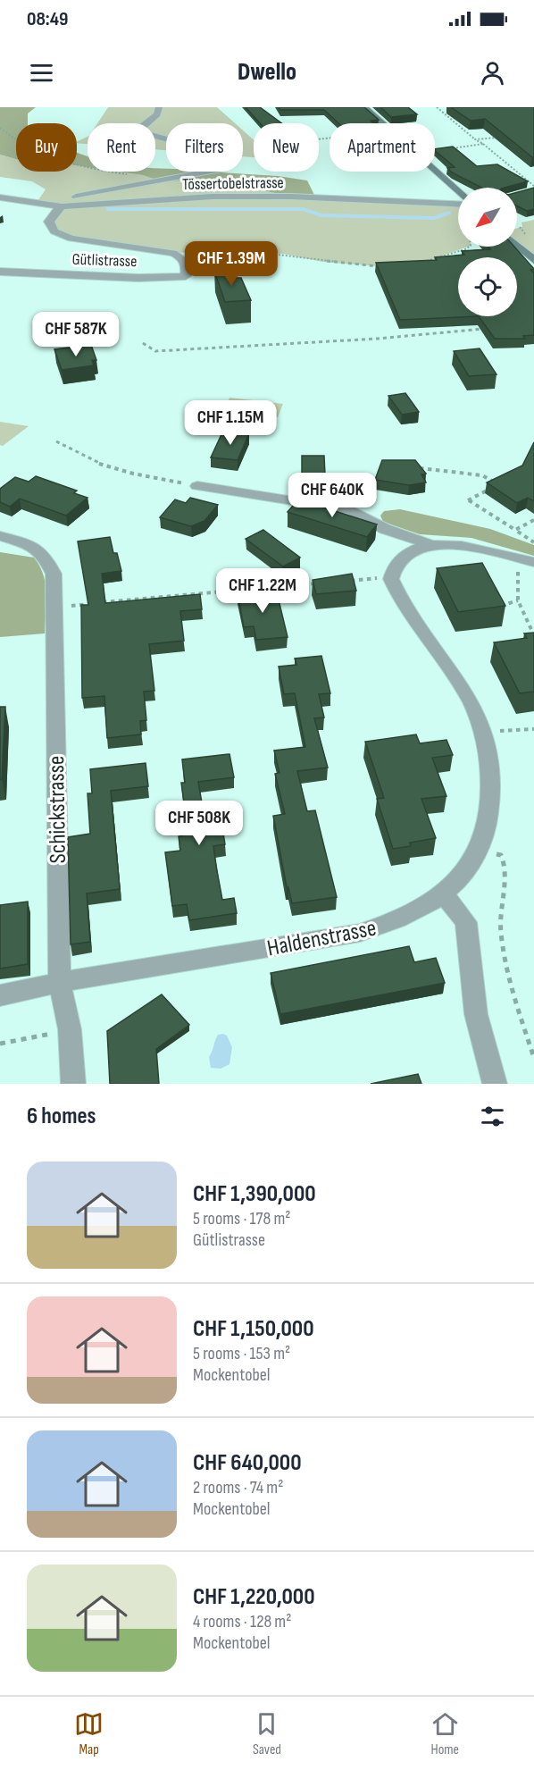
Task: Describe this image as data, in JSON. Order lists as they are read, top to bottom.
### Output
{
  "streets": {
    "street": [
      "Tössertobelstrasse",
      "Gütlistrasse",
      "Schickstrasse",
      "Haldenstrasse"
    ]
  },
  "crossings": [
    ["Tössertobelstrasse", "Gütlistrasse"],
    ["Schickstrasse", "Haldenstrasse"]
  ],
  "north": "bottom left",
  "page": {
    "status": "08:49",
    "header": "Dwello",
    "chip": [
      "Buy",
      "Rent",
      "Filters",
      "New",
      "Apartment"
    ],
    "price": [
      "CHF 1.39M",
      "CHF 587K",
      "CHF 1.15M",
      "CHF 640K",
      "CHF 1.22M",
      "CHF 508K"
    ],
    "heading": "6 homes",
    "list": [
      {
        "name": "CHF 1,390,000",
        "note": "5 rooms · 178 m² · Gütlistrasse"
      },
      {
        "name": "CHF 1,150,000",
        "note": "5 rooms · 153 m² · Mockentobel"
      },
      {
        "name": "CHF 640,000",
        "note": "2 rooms · 74 m² · Mockentobel"
      },
      {
        "name": "CHF 1,220,000",
        "note": "4 rooms · 128 m² · Mockentobel"
      }
    ],
    "tabs": ["Map", "Saved", "Home"]
  }
}
